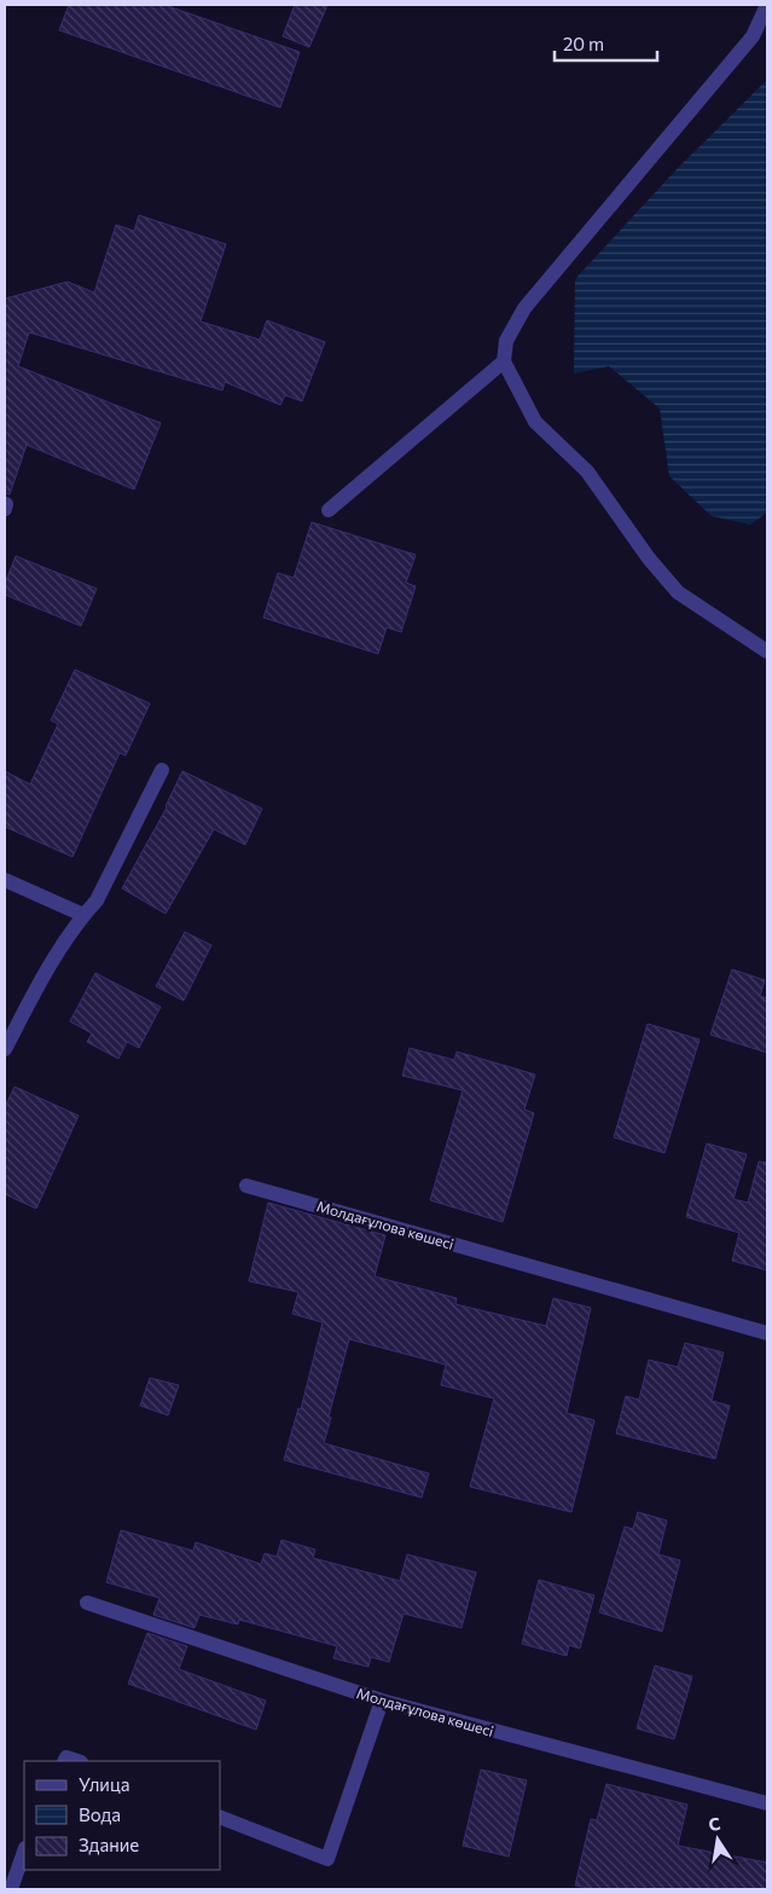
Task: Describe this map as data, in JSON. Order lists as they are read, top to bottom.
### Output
{
  "streets": {
    "street": ["Молдағұлова көшесі"]
  },
  "legend": ["Улица", "Вода", "Здание"],
  "scale_bar": "20 m",
  "north": "top"
}
